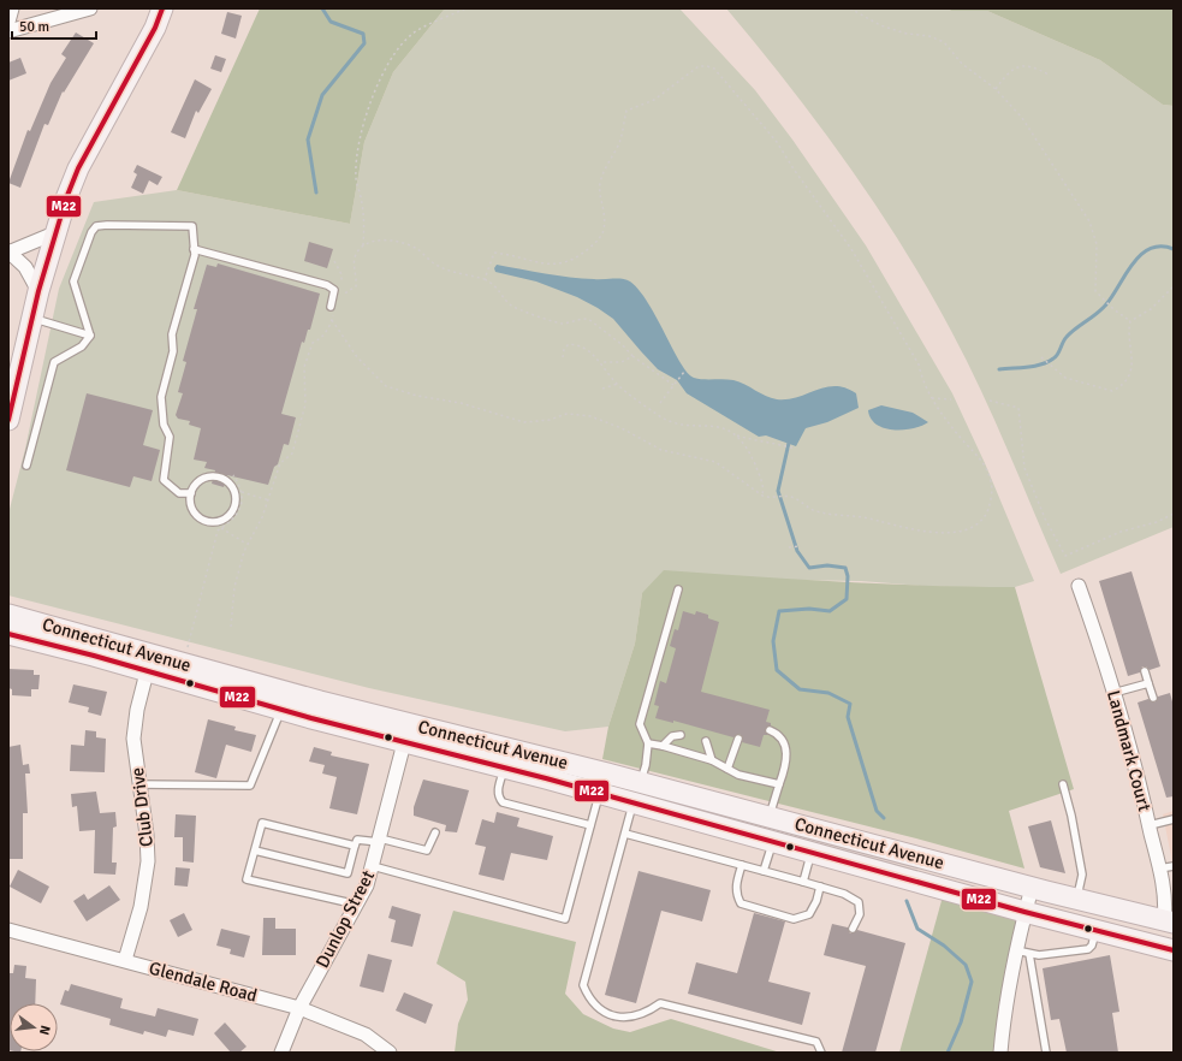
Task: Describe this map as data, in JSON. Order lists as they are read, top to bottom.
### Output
{
  "streets": {
    "main road": ["Connecticut Avenue"],
    "street": [
      "Landmark Court",
      "Club Drive",
      "Dunlop Street",
      "Glendale Road"
    ]
  },
  "crossings": [
    ["Connecticut Avenue", "Landmark Court"],
    ["Connecticut Avenue", "Club Drive"],
    ["Connecticut Avenue", "Dunlop Street"],
    ["Club Drive", "Glendale Road"],
    ["Dunlop Street", "Glendale Road"]
  ],
  "lines": ["transit line M22"],
  "scale_bar": "50 m",
  "north": "right"
}
